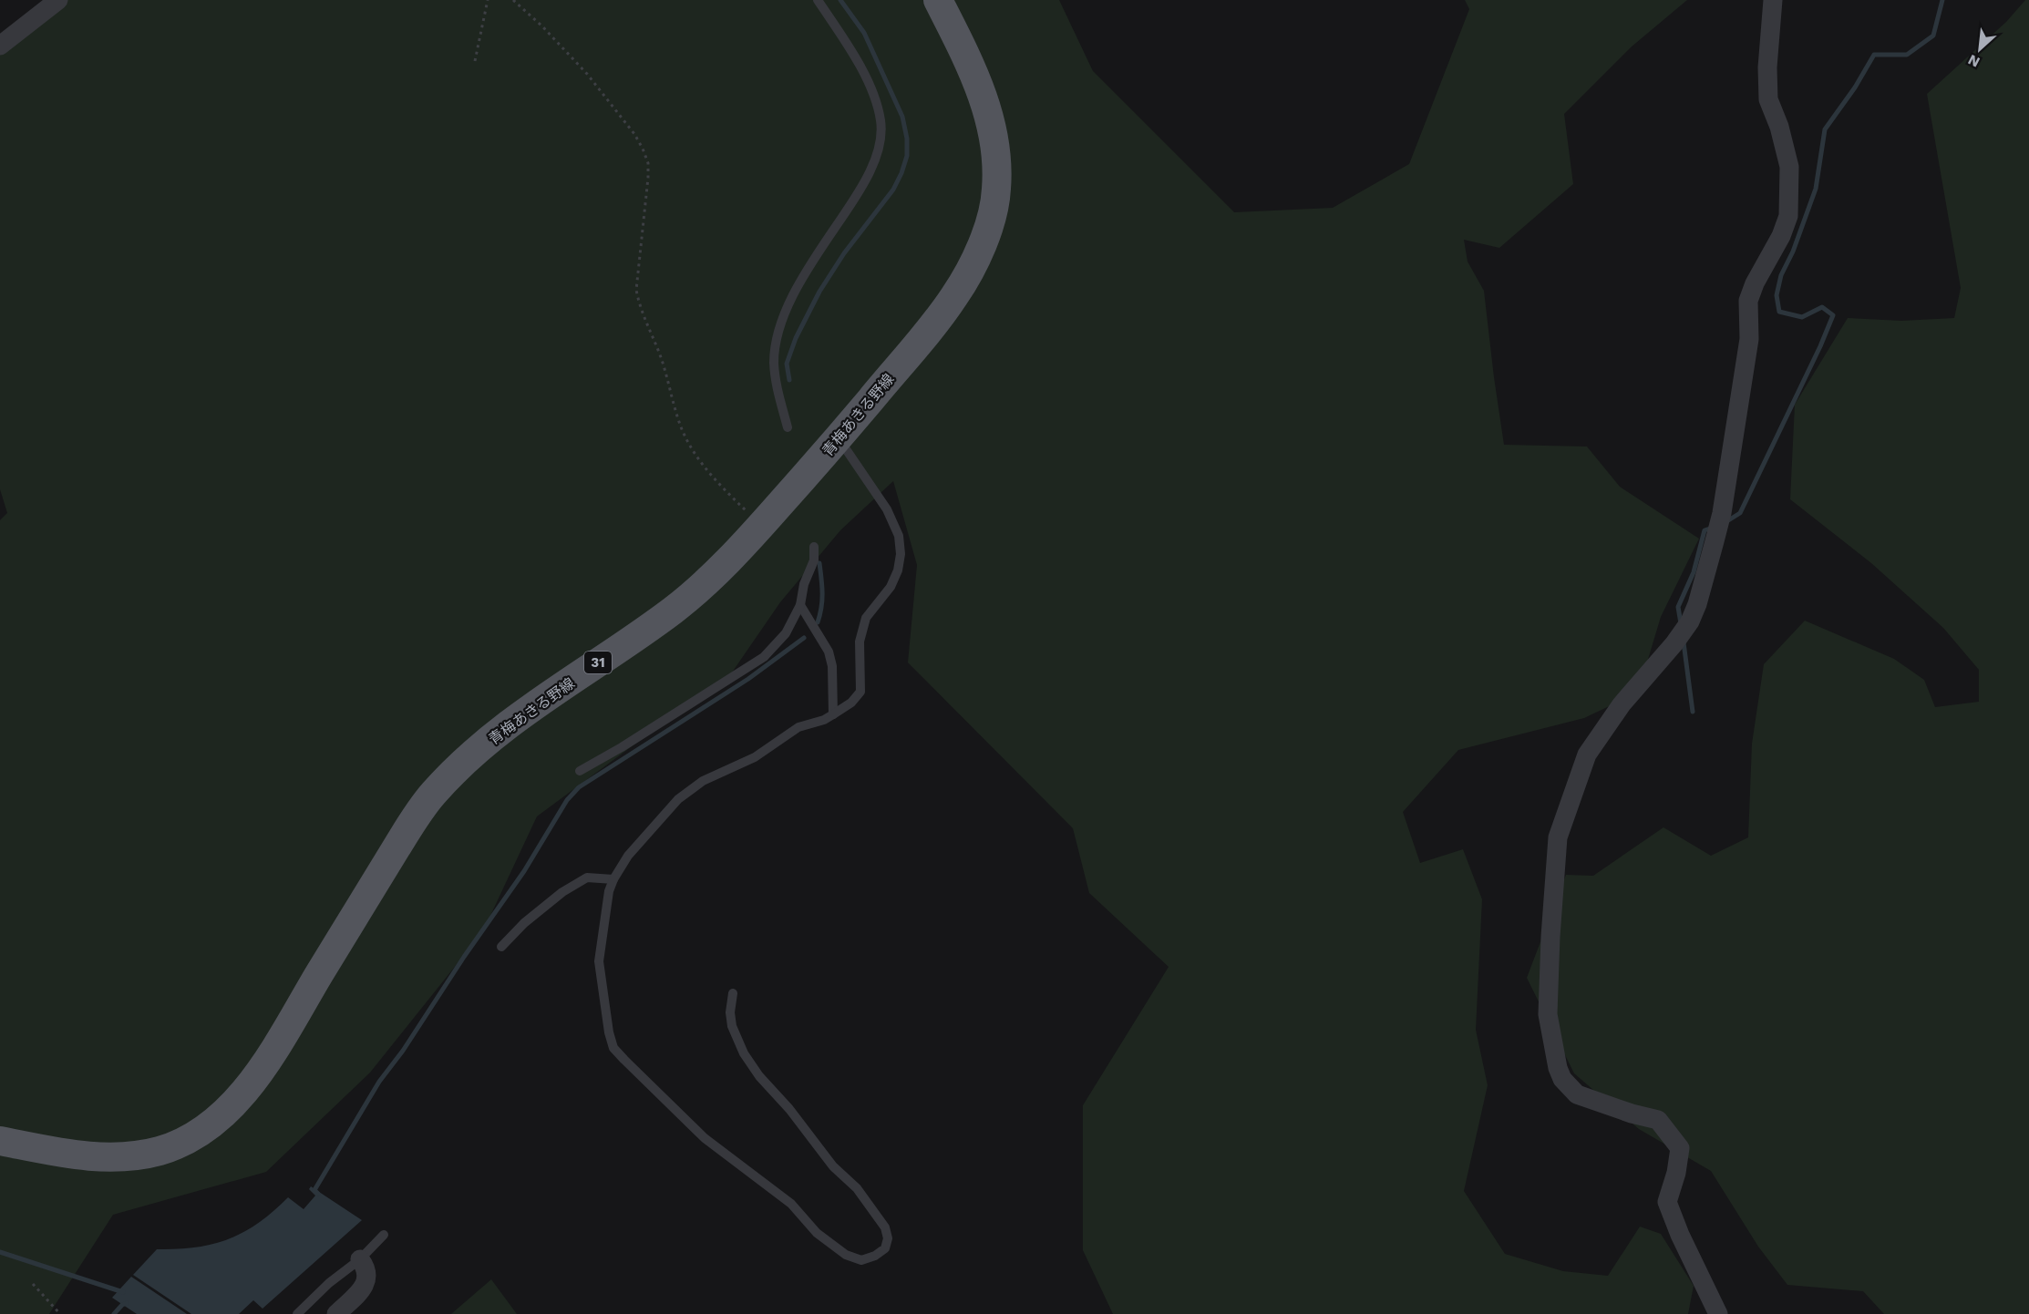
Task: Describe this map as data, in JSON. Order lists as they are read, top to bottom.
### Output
{
  "streets": {
    "main road": ["青梅あきる野線", "31"]
  },
  "north": "bottom left"
}
